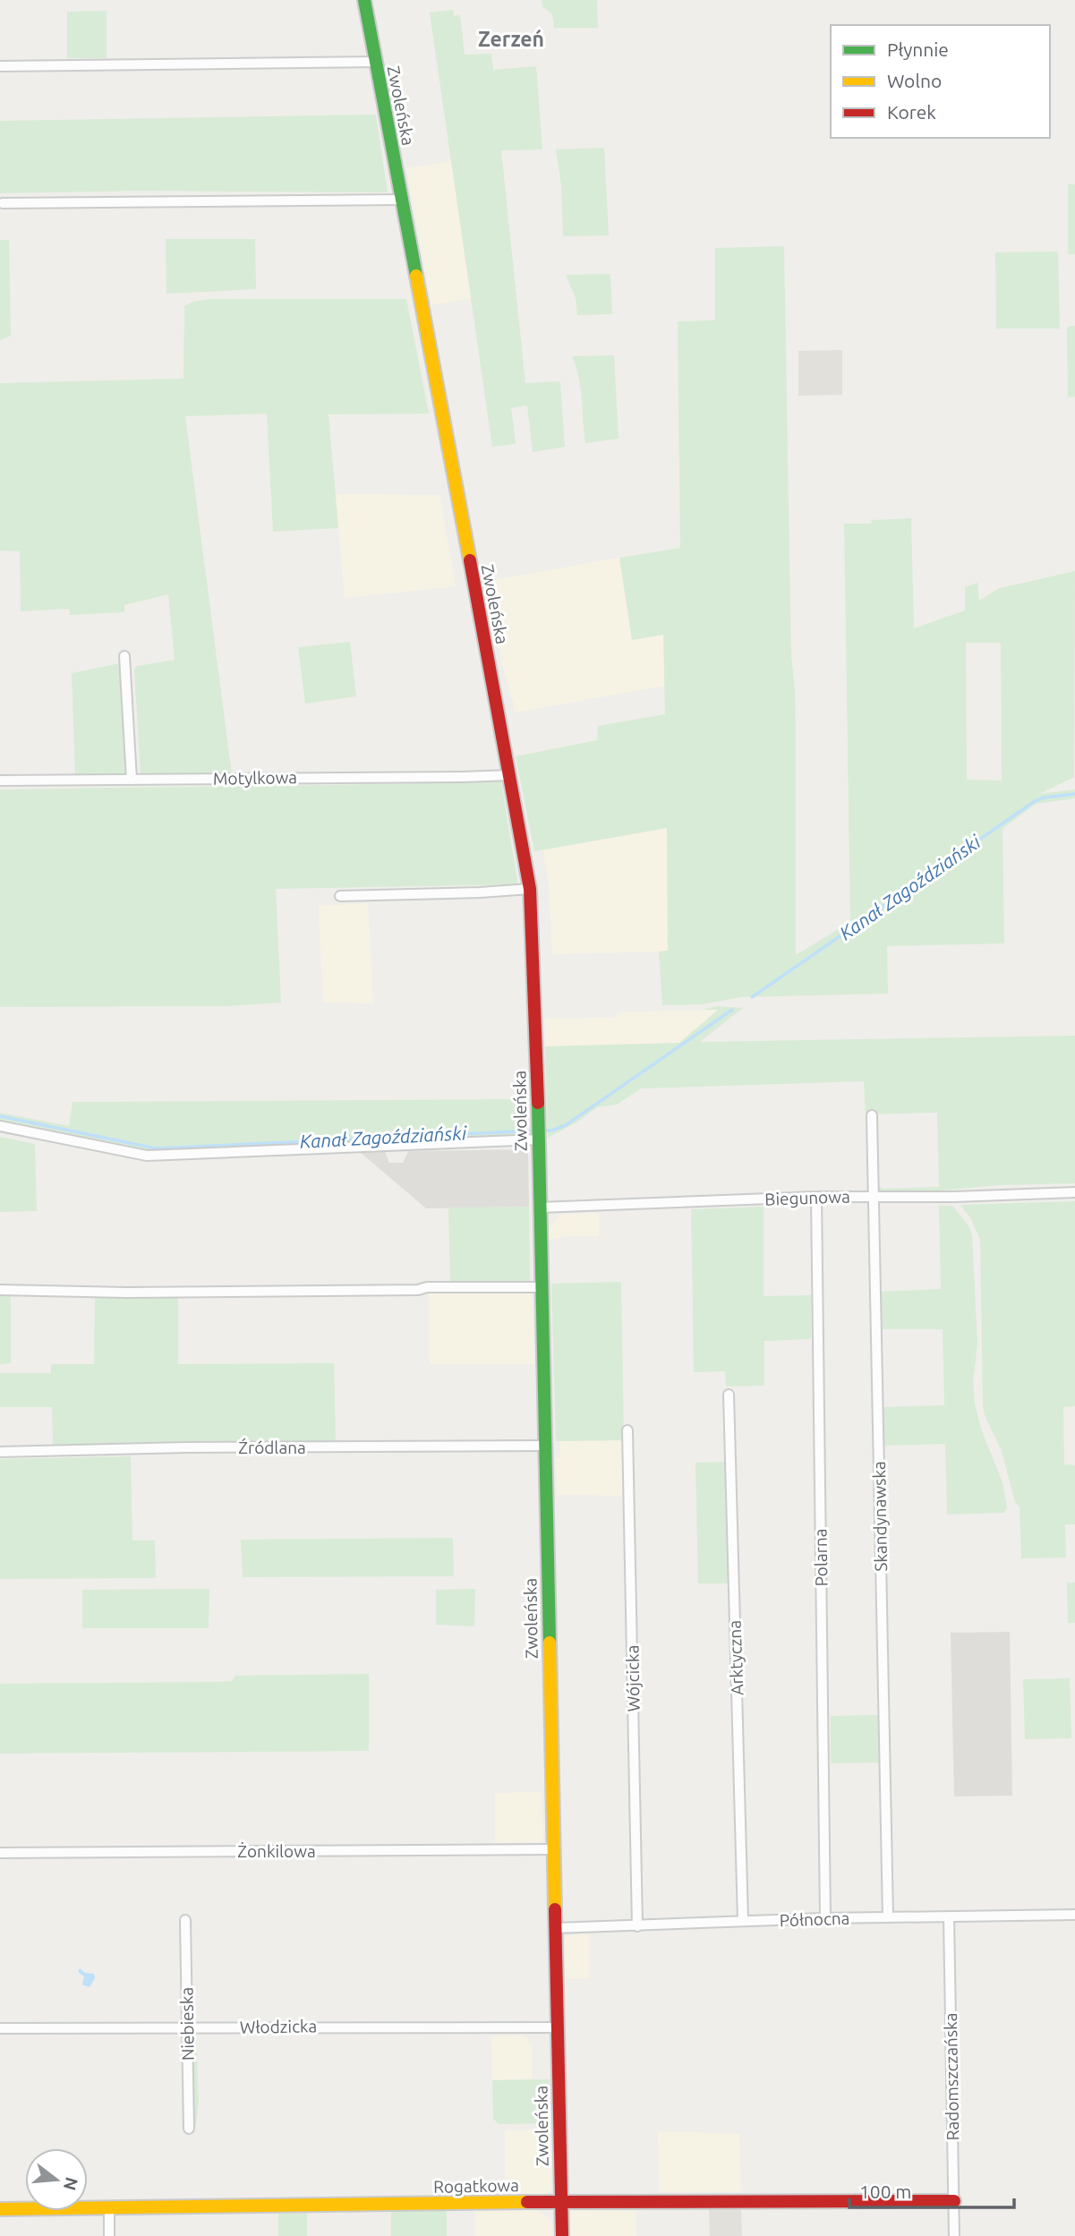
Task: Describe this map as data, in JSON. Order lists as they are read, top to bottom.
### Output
{
  "streets": {
    "street": [
      "Zwoleńska",
      "Motylkowa",
      "Biegunowa",
      "Źródlana",
      "Skandynawska",
      "Polarna",
      "Arktyczna",
      "Wójcicka",
      "Żonkilowa",
      "Północna",
      "Niebieska",
      "Włodzicka",
      "Radomszczańska",
      "Rogatkowa"
    ]
  },
  "crossings": [
    ["Zwoleńska", "Motylkowa"],
    ["Zwoleńska", "Biegunowa"],
    ["Zwoleńska", "Źródlana"],
    ["Zwoleńska", "Żonkilowa"],
    ["Zwoleńska", "Północna"],
    ["Zwoleńska", "Włodzicka"],
    ["Zwoleńska", "Rogatkowa"],
    ["Biegunowa", "Skandynawska"],
    ["Biegunowa", "Polarna"],
    ["Skandynawska", "Północna"],
    ["Polarna", "Północna"],
    ["Arktyczna", "Północna"],
    ["Wójcicka", "Północna"],
    ["Północna", "Radomszczańska"],
    ["Niebieska", "Włodzicka"],
    ["Radomszczańska", "Rogatkowa"]
  ],
  "districts": ["Zerzeń"],
  "water": ["Kanał Zagoździański"],
  "legend": ["Płynnie", "Wolno", "Korek"],
  "scale_bar": "100 m",
  "north": "right"
}
